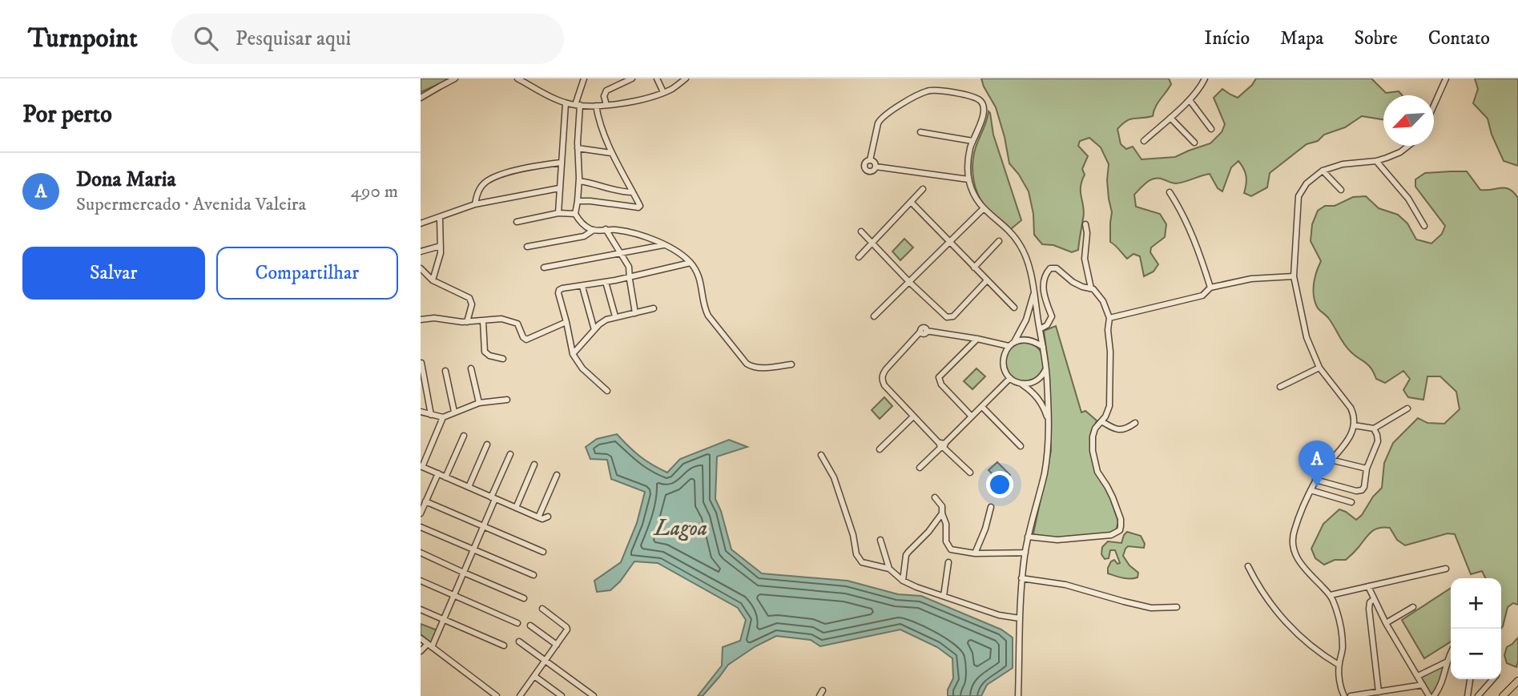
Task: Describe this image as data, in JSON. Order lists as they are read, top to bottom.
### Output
{
  "water": ["Lagoa"],
  "north": "bottom left",
  "page": {
    "header": "Turnpoint",
    "search": "Pesquisar aqui",
    "nav": [
      "Início",
      "Mapa",
      "Sobre",
      "Contato"
    ],
    "heading": "Por perto",
    "list": [
      {
        "mark": "A",
        "name": "Dona Maria",
        "note": "Supermercado · Avenida Valeira",
        "value": "490 m"
      }
    ],
    "buttons": ["Salvar", "Compartilhar"],
    "pins": "A",
    "map_buttons": ["+", "−"]
  }
}
